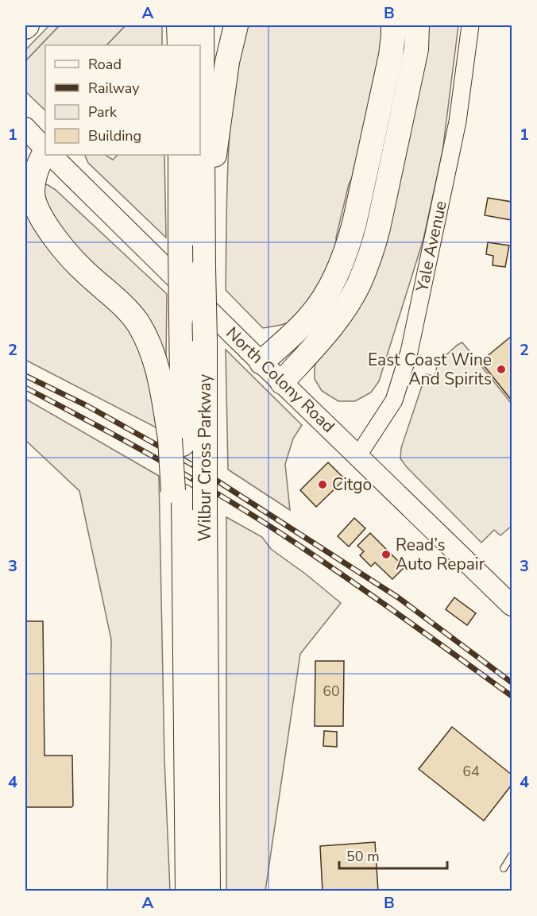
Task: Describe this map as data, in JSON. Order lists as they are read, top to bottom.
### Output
{
  "streets": {
    "highway": ["Wilbur Cross Parkway"],
    "main road": ["North Colony Road"],
    "street": ["Yale Avenue"]
  },
  "crossings": [
    ["Yale Avenue", "North Colony Road"]
  ],
  "places": ["East Coast Wine And Spirits", "Citgo", "Read’s Auto Repair"],
  "house_numbers": ["60", "64"],
  "legend": [
    "Road",
    "Railway",
    "Park",
    "Building"
  ],
  "scale_bar": "50 m",
  "grid": {
    "columns": ["A", "B"],
    "rows": [
      "1",
      "2",
      "3",
      "4"
    ]
  }
}
